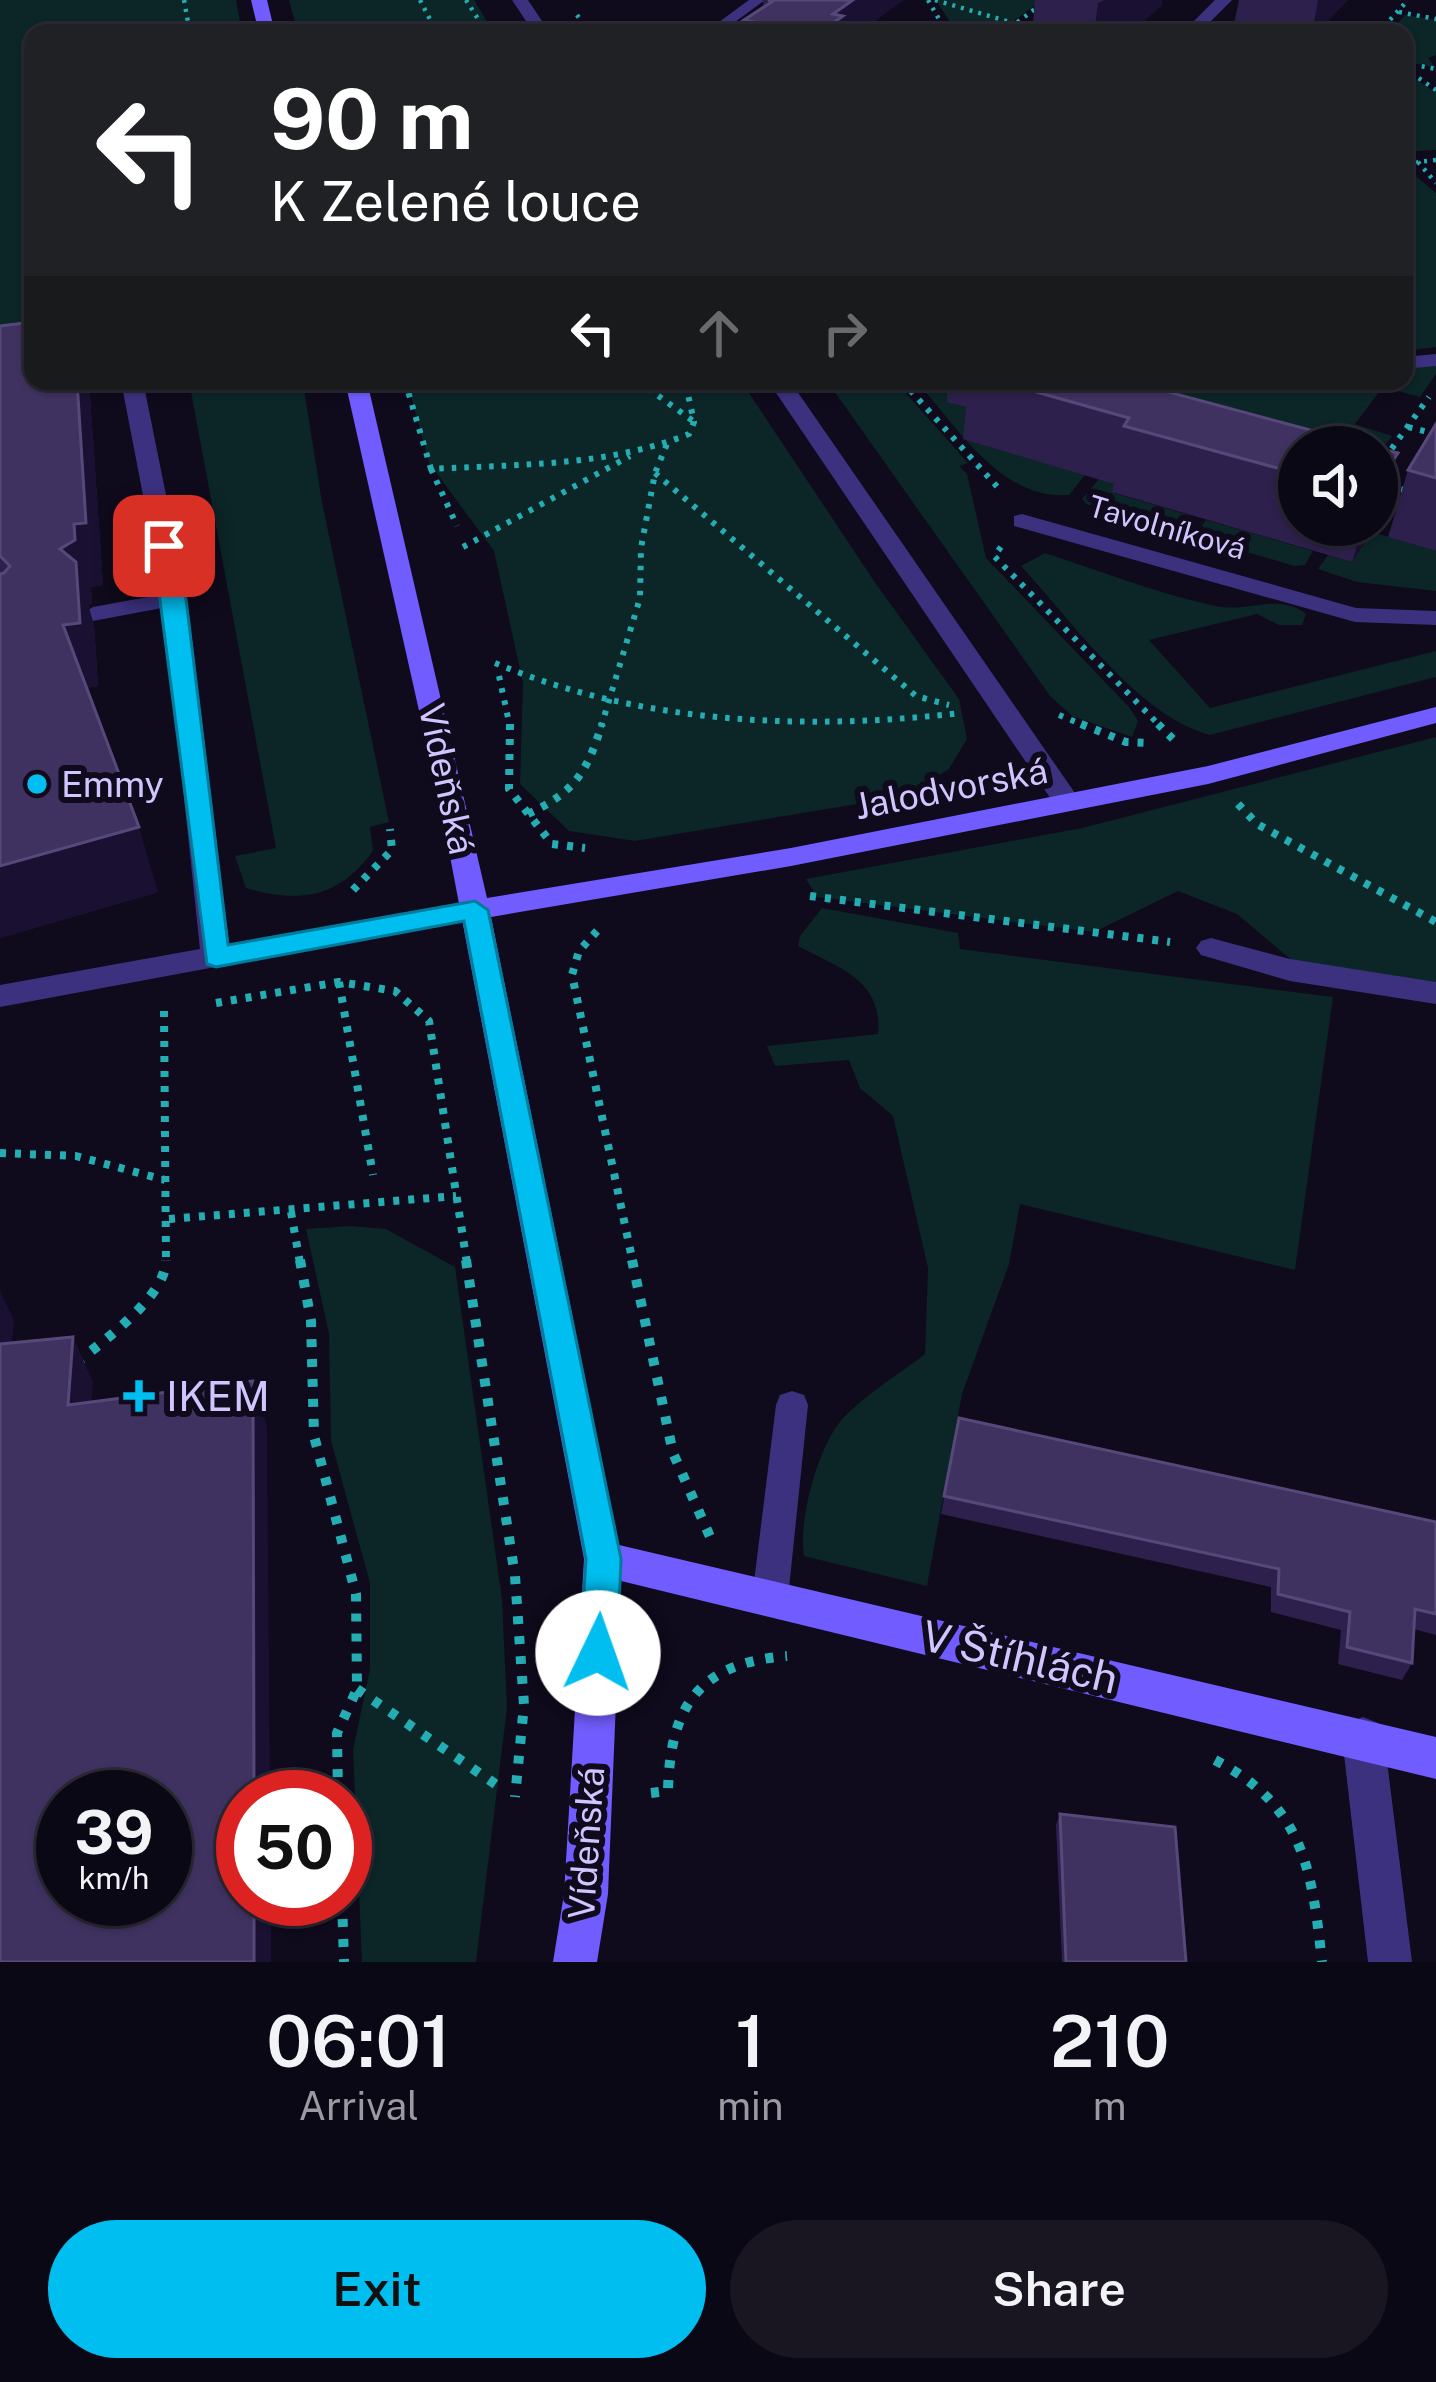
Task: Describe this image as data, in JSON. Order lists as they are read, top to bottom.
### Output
{
  "streets": {
    "main road": ["Vídeňská", "Jalodvorská", "V Štíhlách"],
    "street": ["Tavolníková"]
  },
  "crossings": [
    ["Vídeňská", "Jalodvorská"],
    ["Vídeňská", "V Štíhlách"]
  ],
  "places": {
    "other": ["Emmy"],
    "health": ["IKEM"]
  },
  "page": {
    "turn": ["90 m", "K Zelené louce"],
    "speed": "39 km/h",
    "limit": "50",
    "eta": [
      "06:01",
      "Arrival",
      "1",
      "min",
      "210",
      "m"
    ],
    "buttons": ["Exit", "Share"]
  }
}
